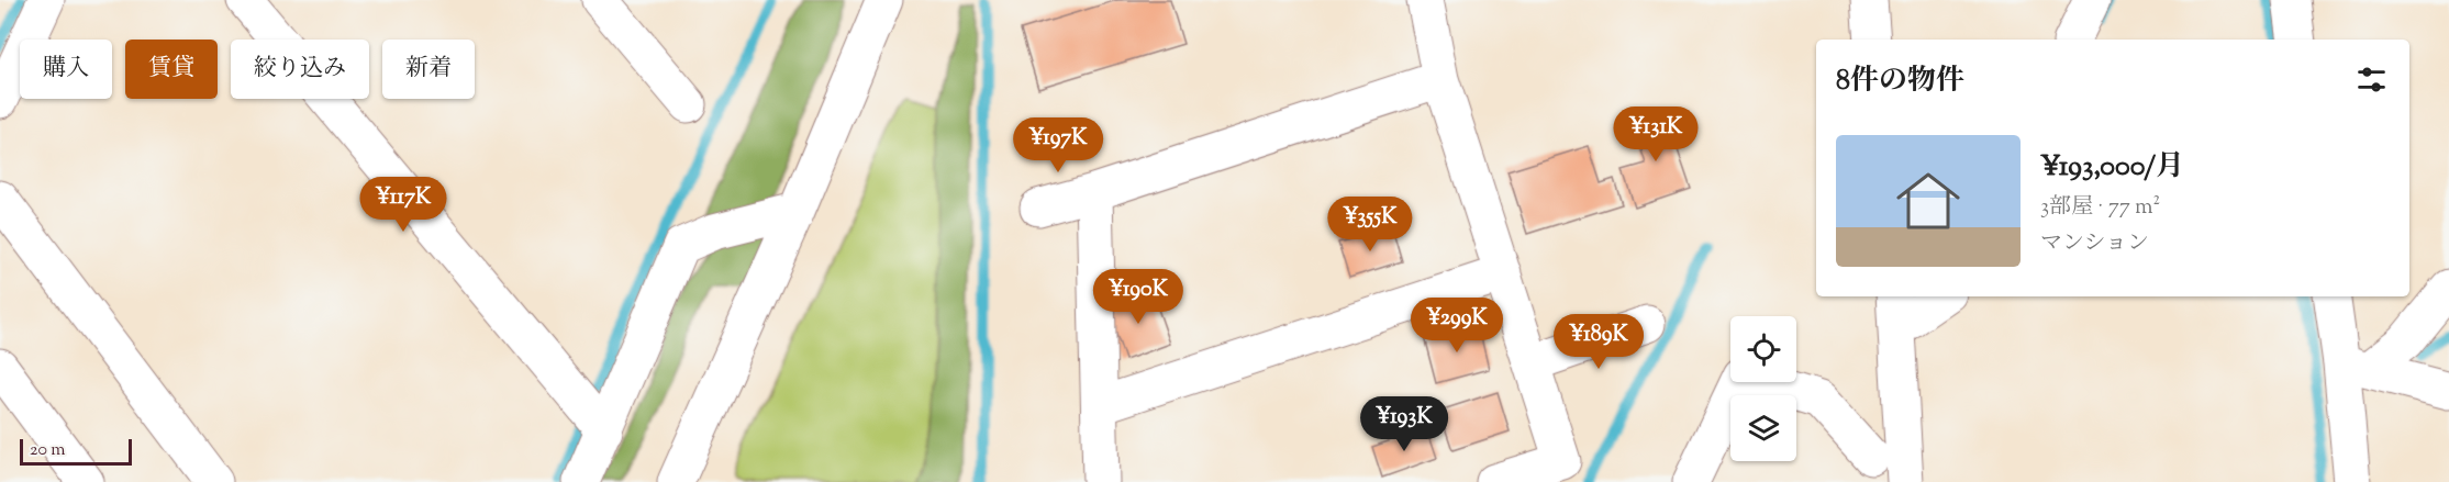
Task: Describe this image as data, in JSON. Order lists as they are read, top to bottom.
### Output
{
  "scale_bar": "20 m",
  "page": {
    "chip": [
      "購入",
      "賃貸",
      "絞り込み",
      "新着"
    ],
    "heading": "8件の物件",
    "price": [
      "¥131K",
      "¥197K",
      "¥117K",
      "¥355K",
      "¥190K",
      "¥299K",
      "¥189K",
      "¥193K"
    ],
    "list": [
      {
        "name": "¥193,000/月",
        "note": "3部屋 · 77 m² · マンション"
      }
    ],
    "scale": "20 m"
  }
}
